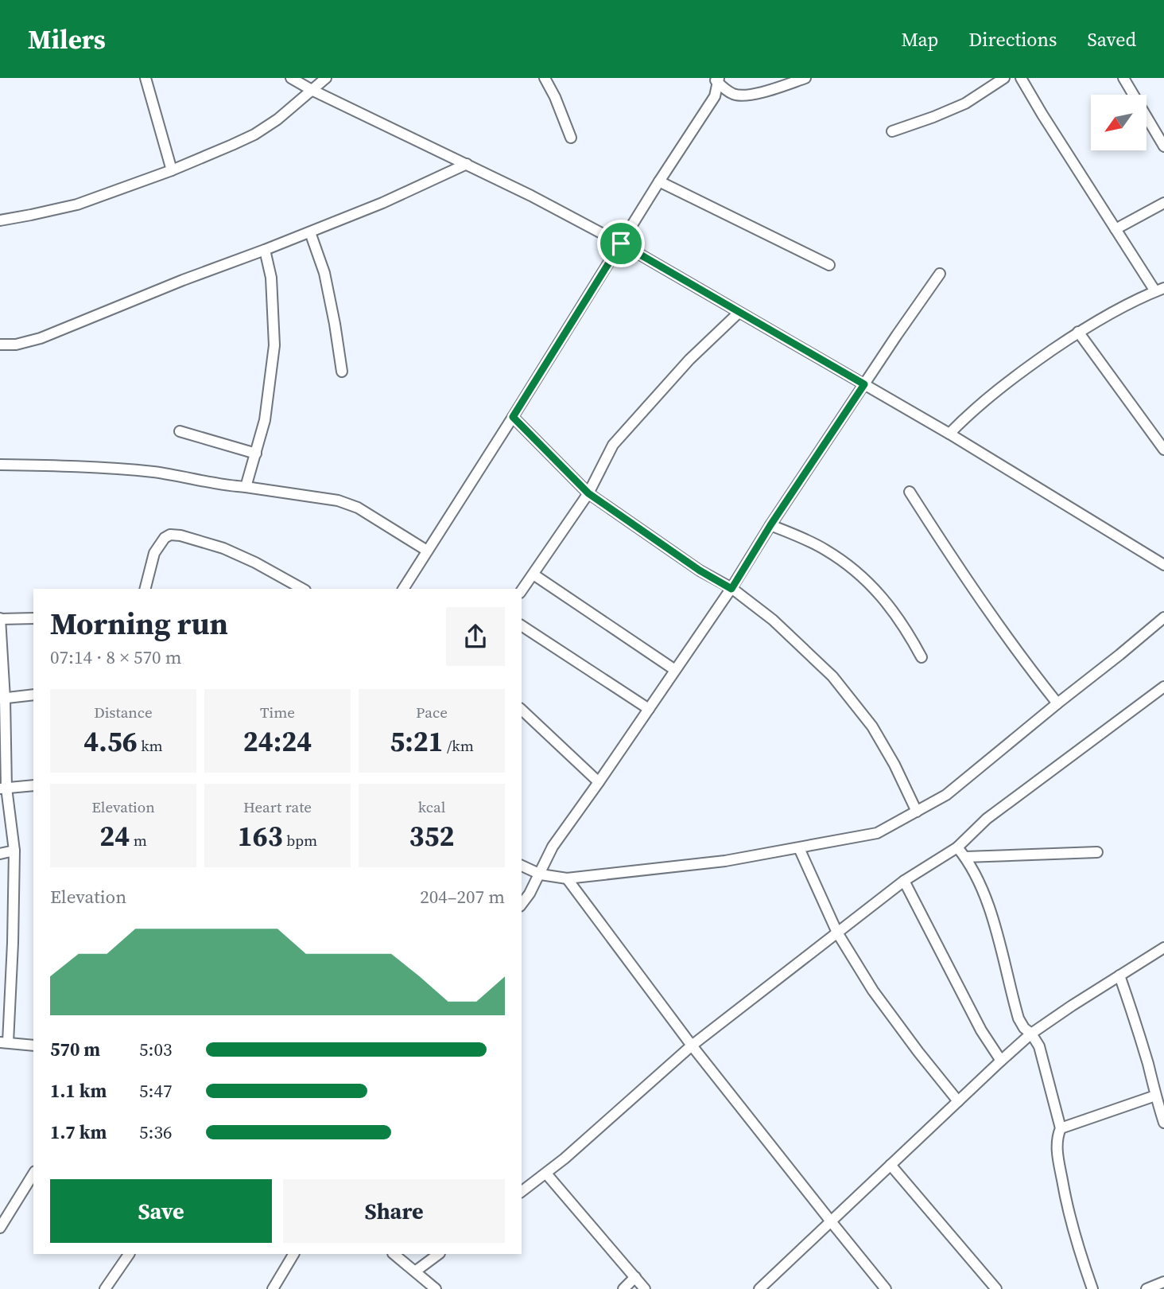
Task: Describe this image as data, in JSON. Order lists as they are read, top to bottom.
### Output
{
  "north": "bottom left",
  "page": {
    "header": "Milers",
    "nav": ["Map", "Directions", "Saved"],
    "heading": ["Morning run", "07:14 · 8 × 570 m"],
    "stats": [
      ["Distance", "4.56 km"],
      ["Time", "24:24"],
      ["Pace", "5:21 /km"],
      ["Elevation", "24 m"],
      ["Heart rate", "163 bpm"],
      ["kcal", "352"]
    ],
    "chart": ["Elevation", "204–207 m"],
    "list": [
      {
        "name": "570 m",
        "note": "5:03"
      },
      {
        "name": "1.1 km",
        "note": "5:47"
      },
      {
        "name": "1.7 km",
        "note": "5:36"
      }
    ],
    "buttons": ["Save", "Share"]
  }
}
